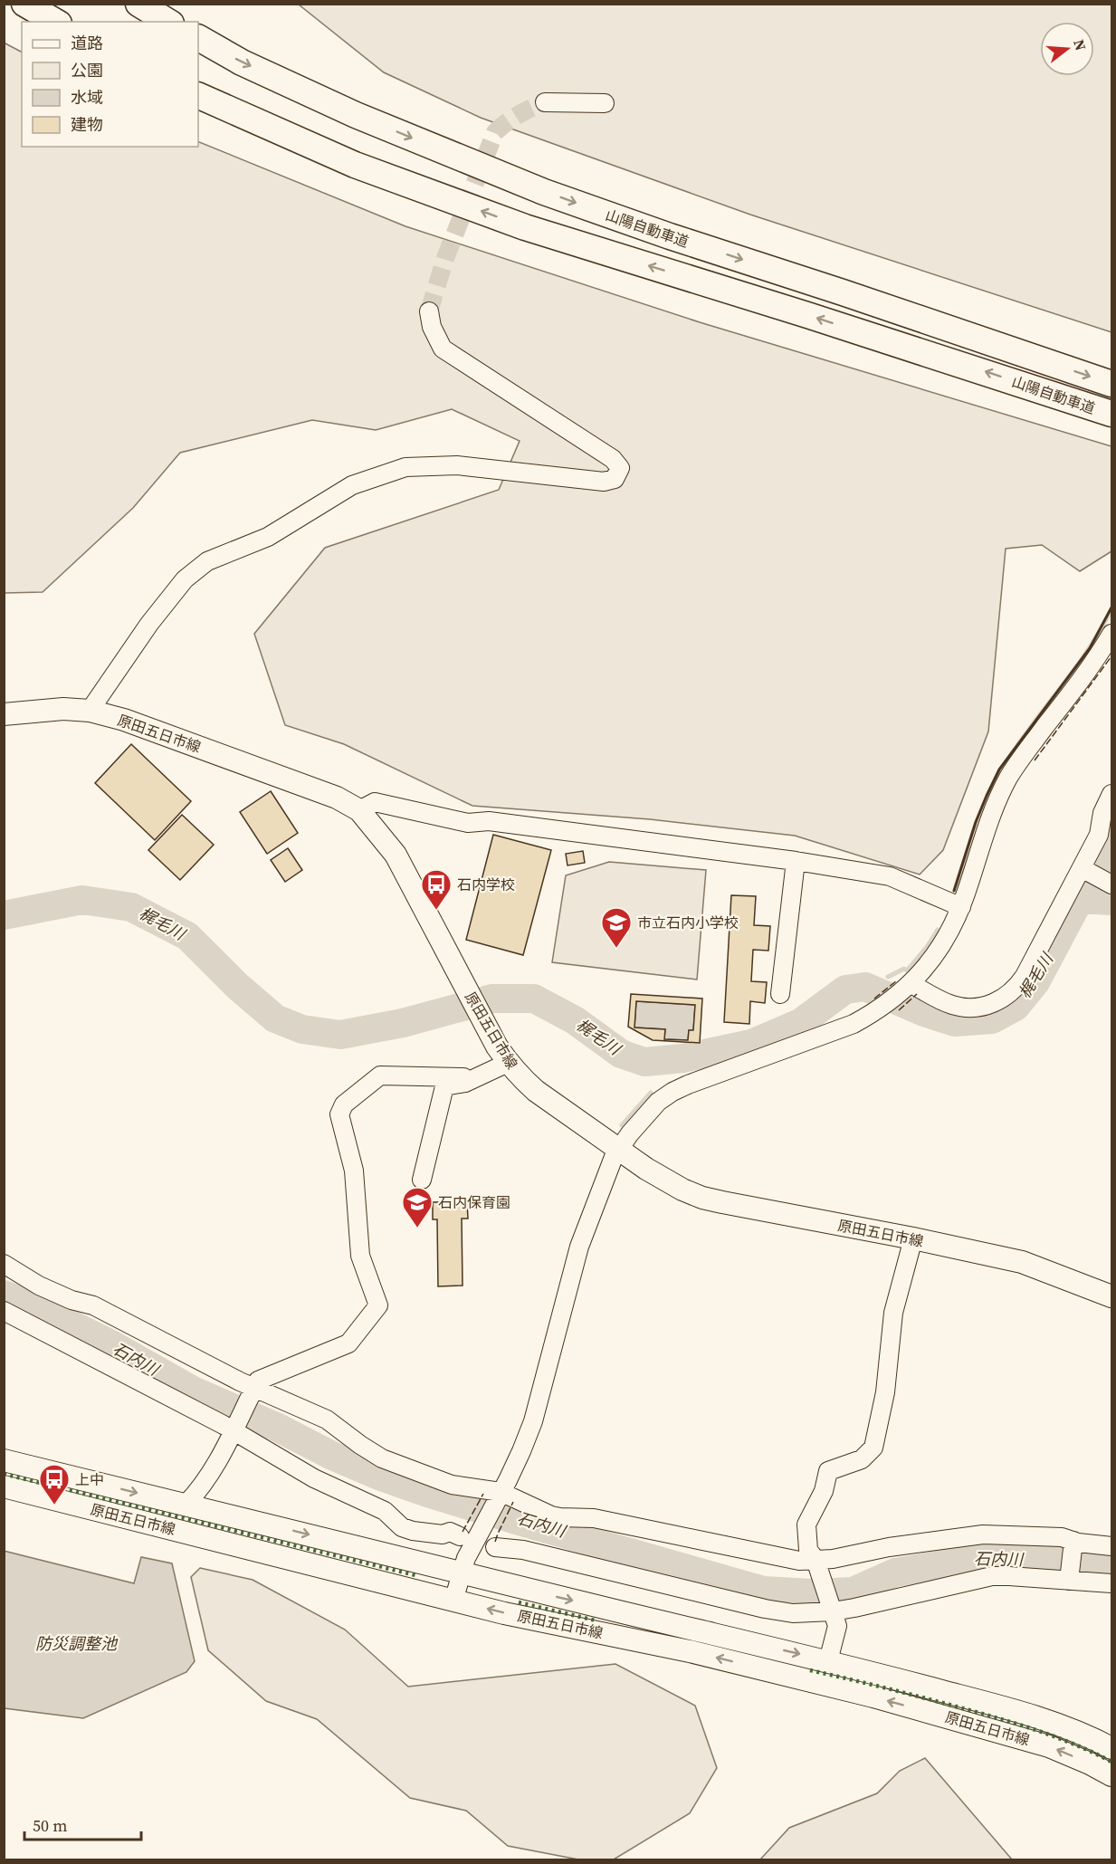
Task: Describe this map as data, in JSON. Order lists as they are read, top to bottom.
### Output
{
  "streets": {
    "highway": ["山陽自動車道"],
    "main road": ["原田五日市線"]
  },
  "water": ["梶毛川", "石内川", "防災調整池"],
  "places": {
    "bus stop": ["石内学校", "上中"],
    "school or university": ["市立石内小学校", "石内保育園"]
  },
  "legend": [
    "道路",
    "公園",
    "水域",
    "建物"
  ],
  "scale_bar": "50 m",
  "north": "right"
}
